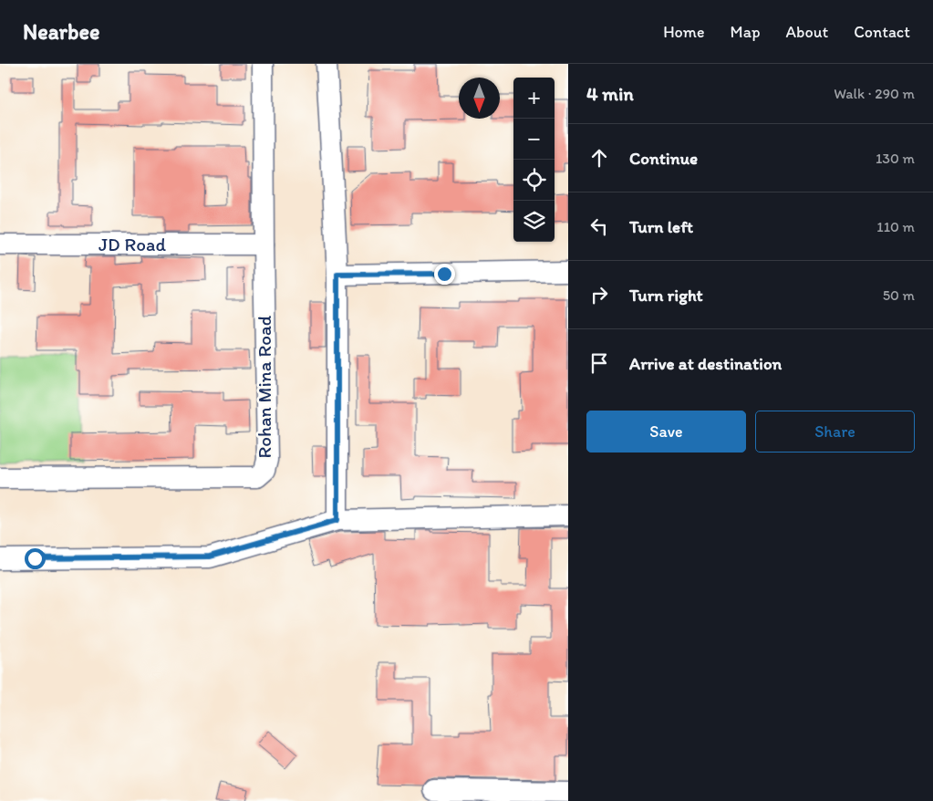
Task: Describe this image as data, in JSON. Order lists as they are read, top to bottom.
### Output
{
  "streets": {
    "street": ["JD Road", "Rohan Mina Road"]
  },
  "crossings": [
    ["JD Road", "Rohan Mina Road"]
  ],
  "north": "bottom",
  "page": {
    "header": "Nearbee",
    "nav": [
      "Home",
      "Map",
      "About",
      "Contact"
    ],
    "heading": ["4 min", "Walk · 290 m"],
    "map_buttons": ["+", "−"],
    "list": [
      ["Continue", "130 m"],
      ["Turn left", "110 m"],
      ["Turn right", "50 m"],
      "Arrive at destination"
    ],
    "buttons": ["Save", "Share"]
  }
}
